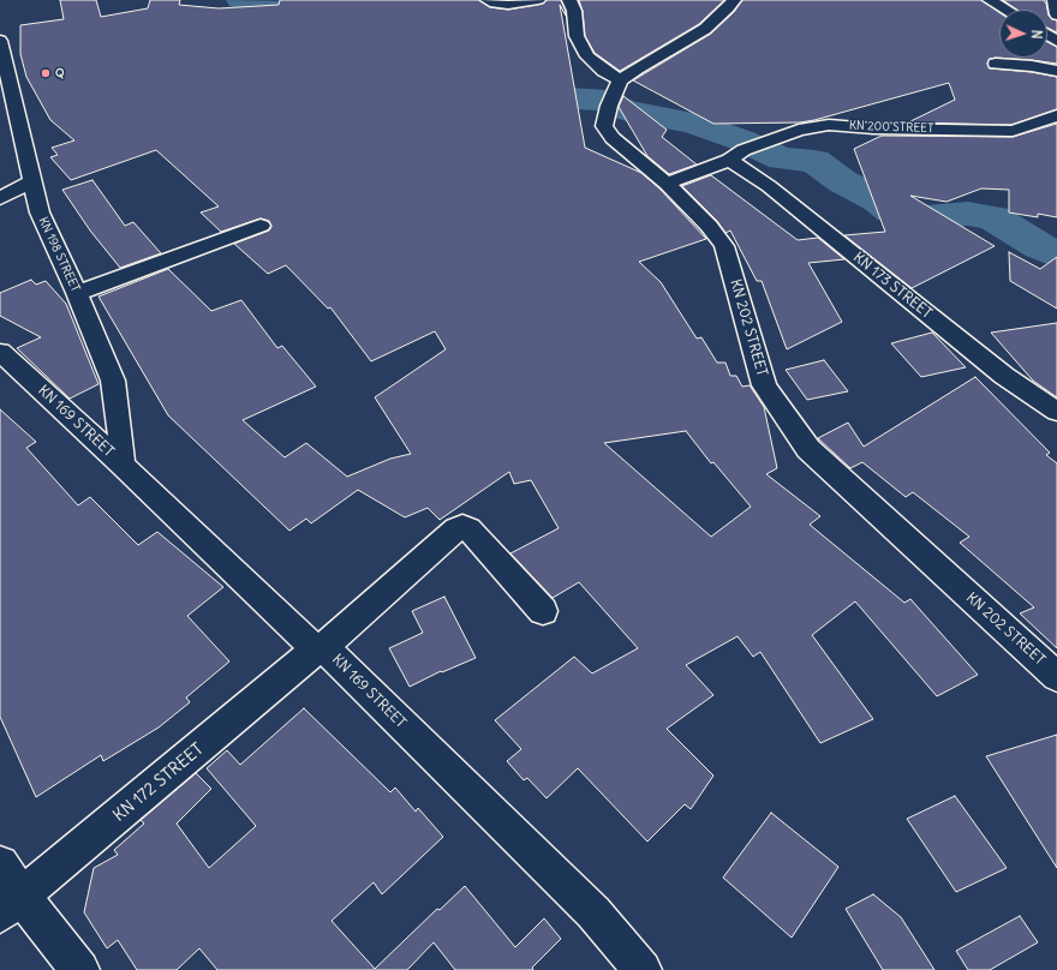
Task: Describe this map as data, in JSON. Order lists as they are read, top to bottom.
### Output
{
  "streets": {
    "street": [
      "KN 200 STREET",
      "KN 198 STREET",
      "KN 173 STREET",
      "KN 202 STREET",
      "KN 169 STREET",
      "KN 172 STREET"
    ]
  },
  "crossings": [
    ["KN 200 STREET", "KN 173 STREET"],
    ["KN 200 STREET", "KN 202 STREET"],
    ["KN 198 STREET", "KN 169 STREET"],
    ["KN 169 STREET", "KN 172 STREET"]
  ],
  "places": ["Q"],
  "north": "right"
}
